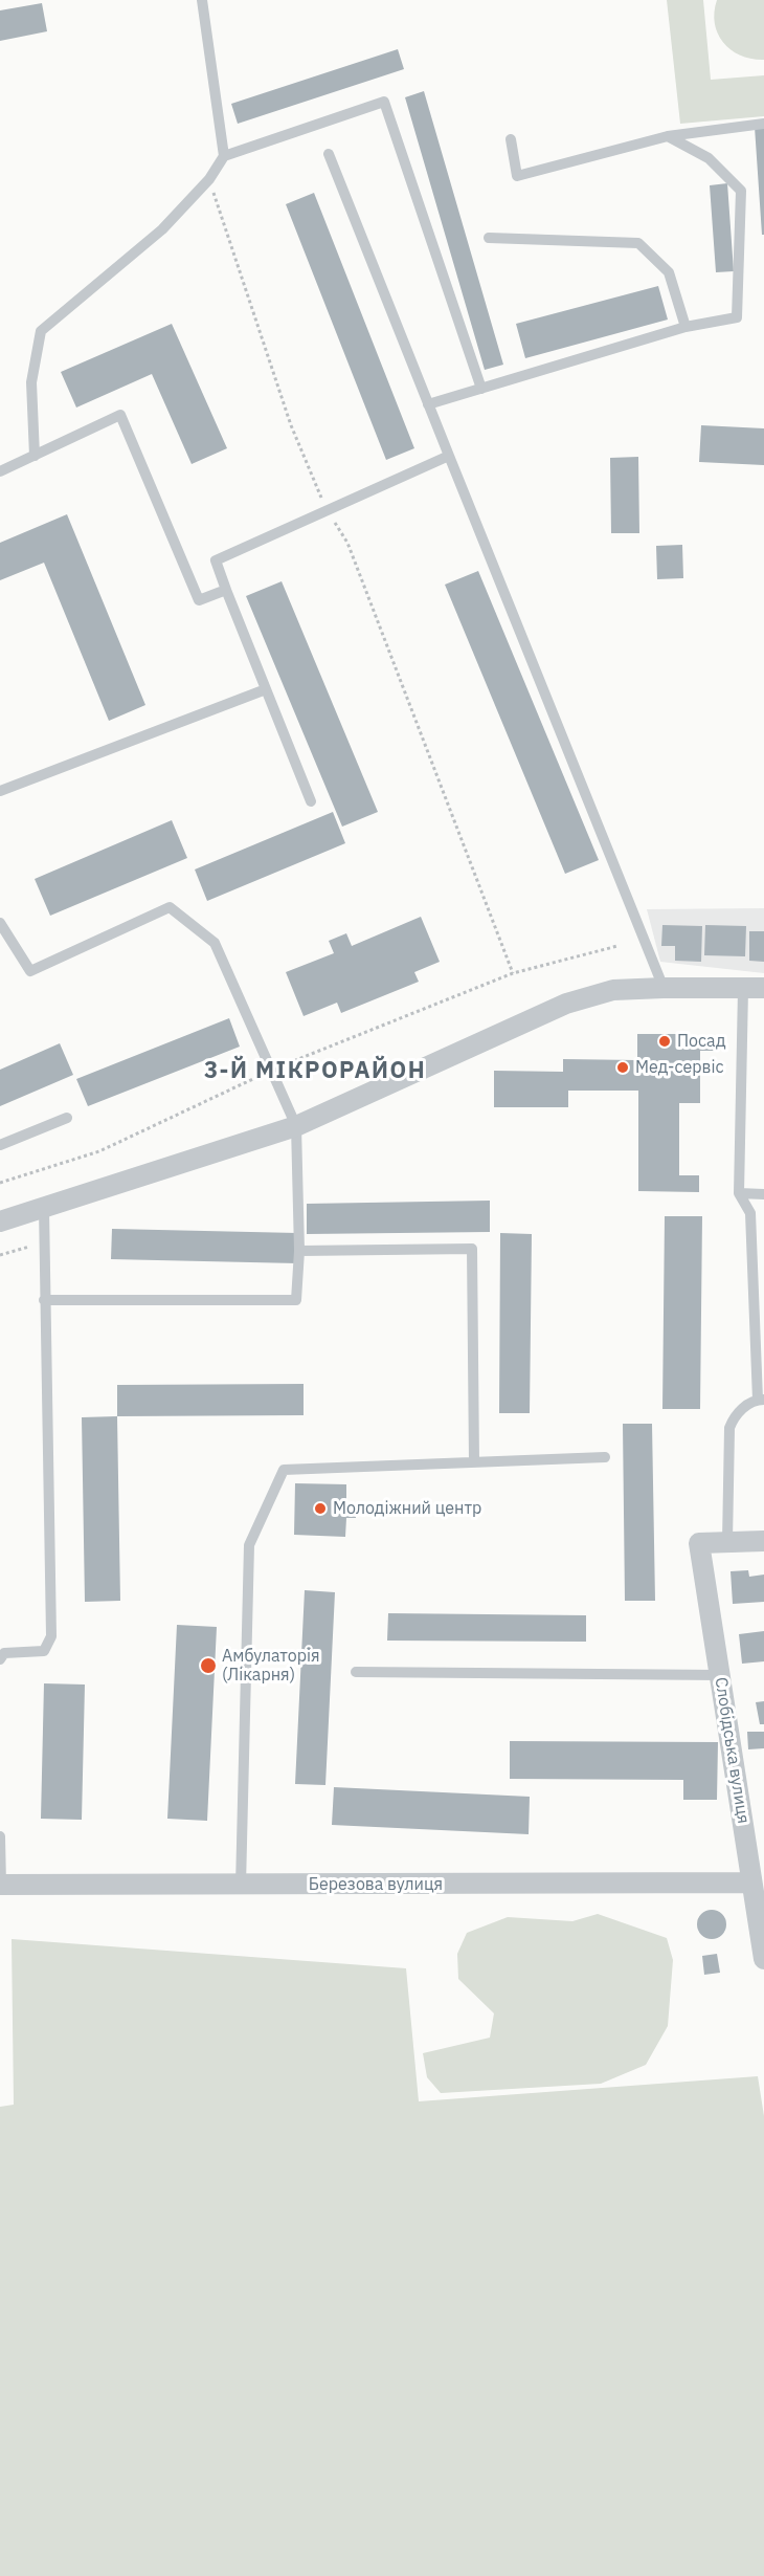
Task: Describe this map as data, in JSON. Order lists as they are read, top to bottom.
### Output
{
  "streets": {
    "street": ["Слобідська вулиця", "Березова вулиця"]
  },
  "crossings": [
    ["Слобідська вулиця", "Березова вулиця"]
  ],
  "districts": ["3-Й МІКРОРАЙОН"],
  "places": [
    "Посад",
    "Мед-сервіс",
    "Молодіжний центр",
    "Амбулаторія (Лікарня)"
  ]
}
